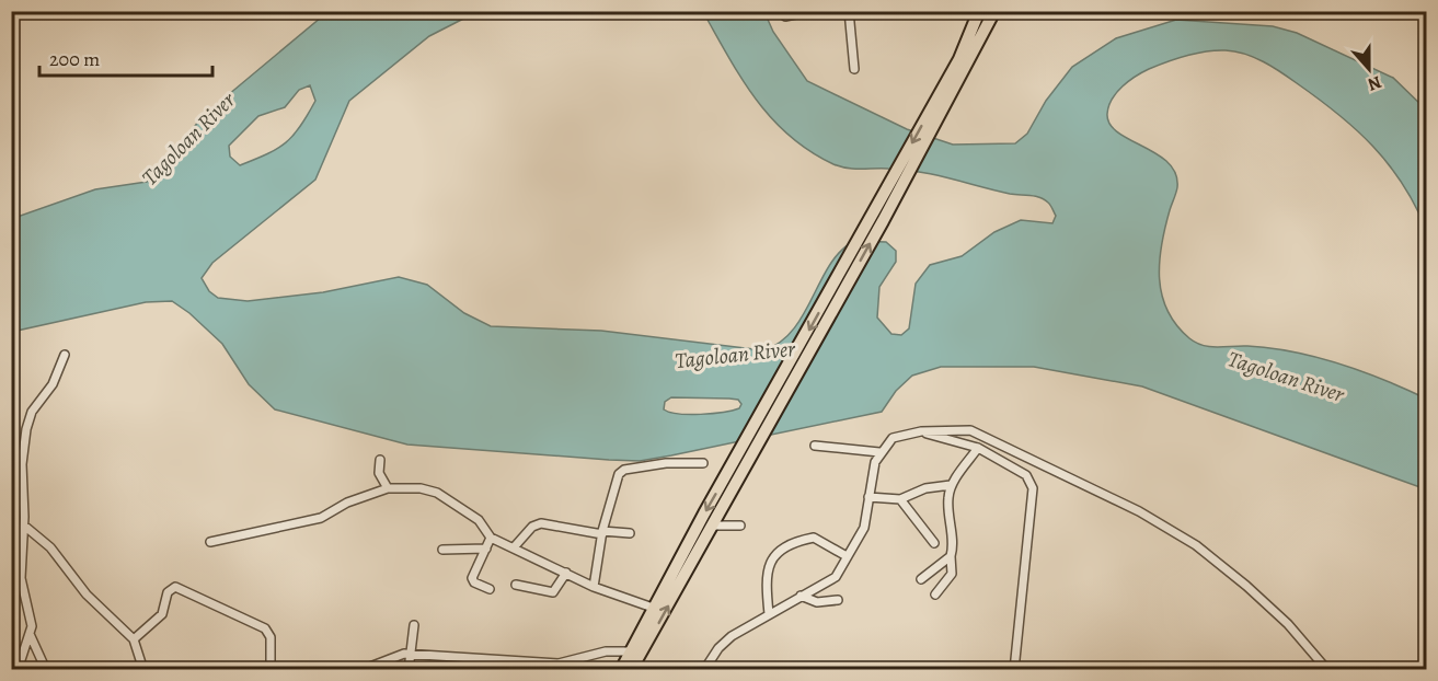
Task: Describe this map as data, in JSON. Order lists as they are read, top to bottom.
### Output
{
  "water": ["Tagoloan River"],
  "scale_bar": "200 m",
  "north": "bottom"
}
